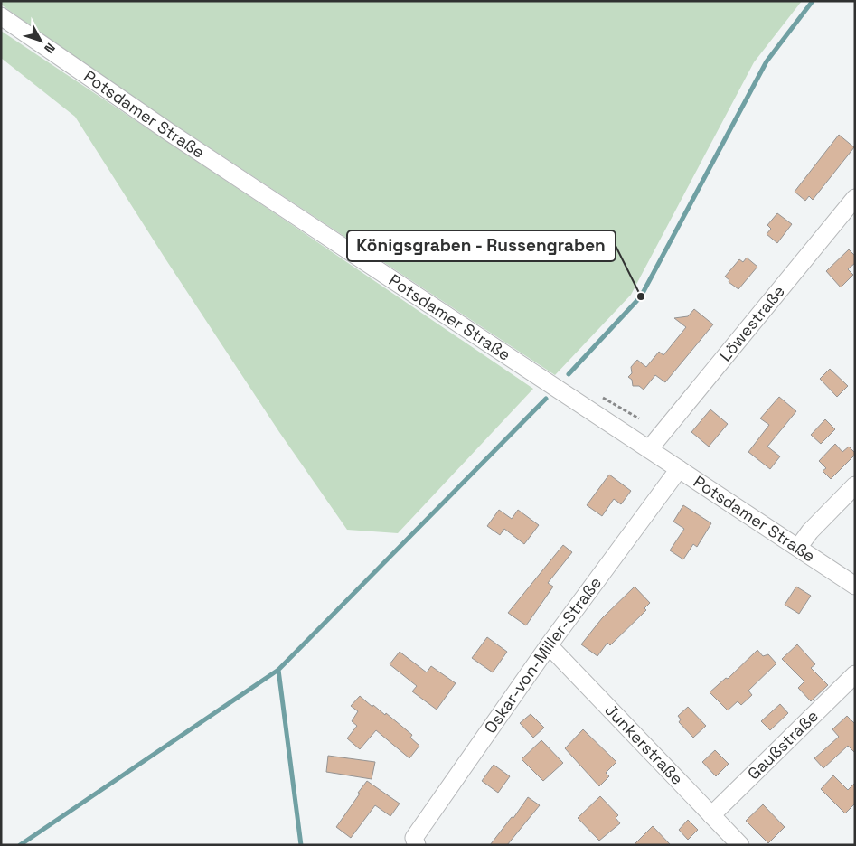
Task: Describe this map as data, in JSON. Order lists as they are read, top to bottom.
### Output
{
  "streets": {
    "street": [
      "Potsdamer Straße",
      "Löwestraße",
      "Oskar-von-Miller-Straße",
      "Gaußstraße",
      "Junkerstraße"
    ]
  },
  "crossings": [
    ["Potsdamer Straße", "Löwestraße"],
    ["Potsdamer Straße", "Oskar-von-Miller-Straße"],
    ["Oskar-von-Miller-Straße", "Junkerstraße"],
    ["Gaußstraße", "Junkerstraße"]
  ],
  "places": ["Königsgraben - Russengraben"],
  "north": "bottom right"
}
